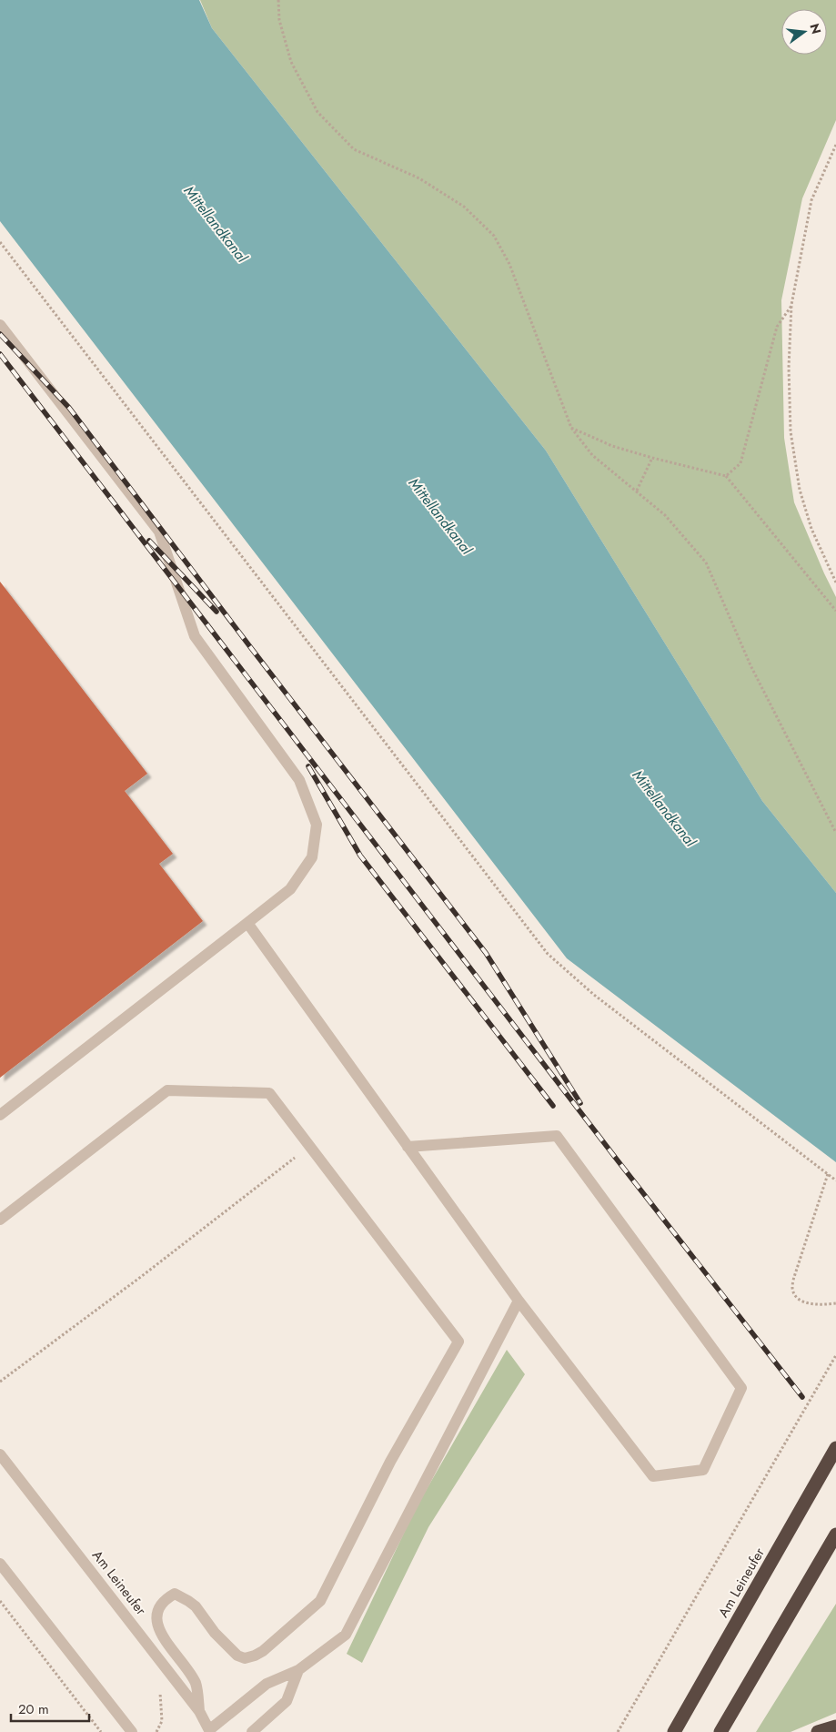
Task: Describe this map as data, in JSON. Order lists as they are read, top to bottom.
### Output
{
  "streets": {
    "highway": ["Am Leineufer"]
  },
  "water": ["Mittellandkanal"],
  "scale_bar": "20 m",
  "north": "right"
}
